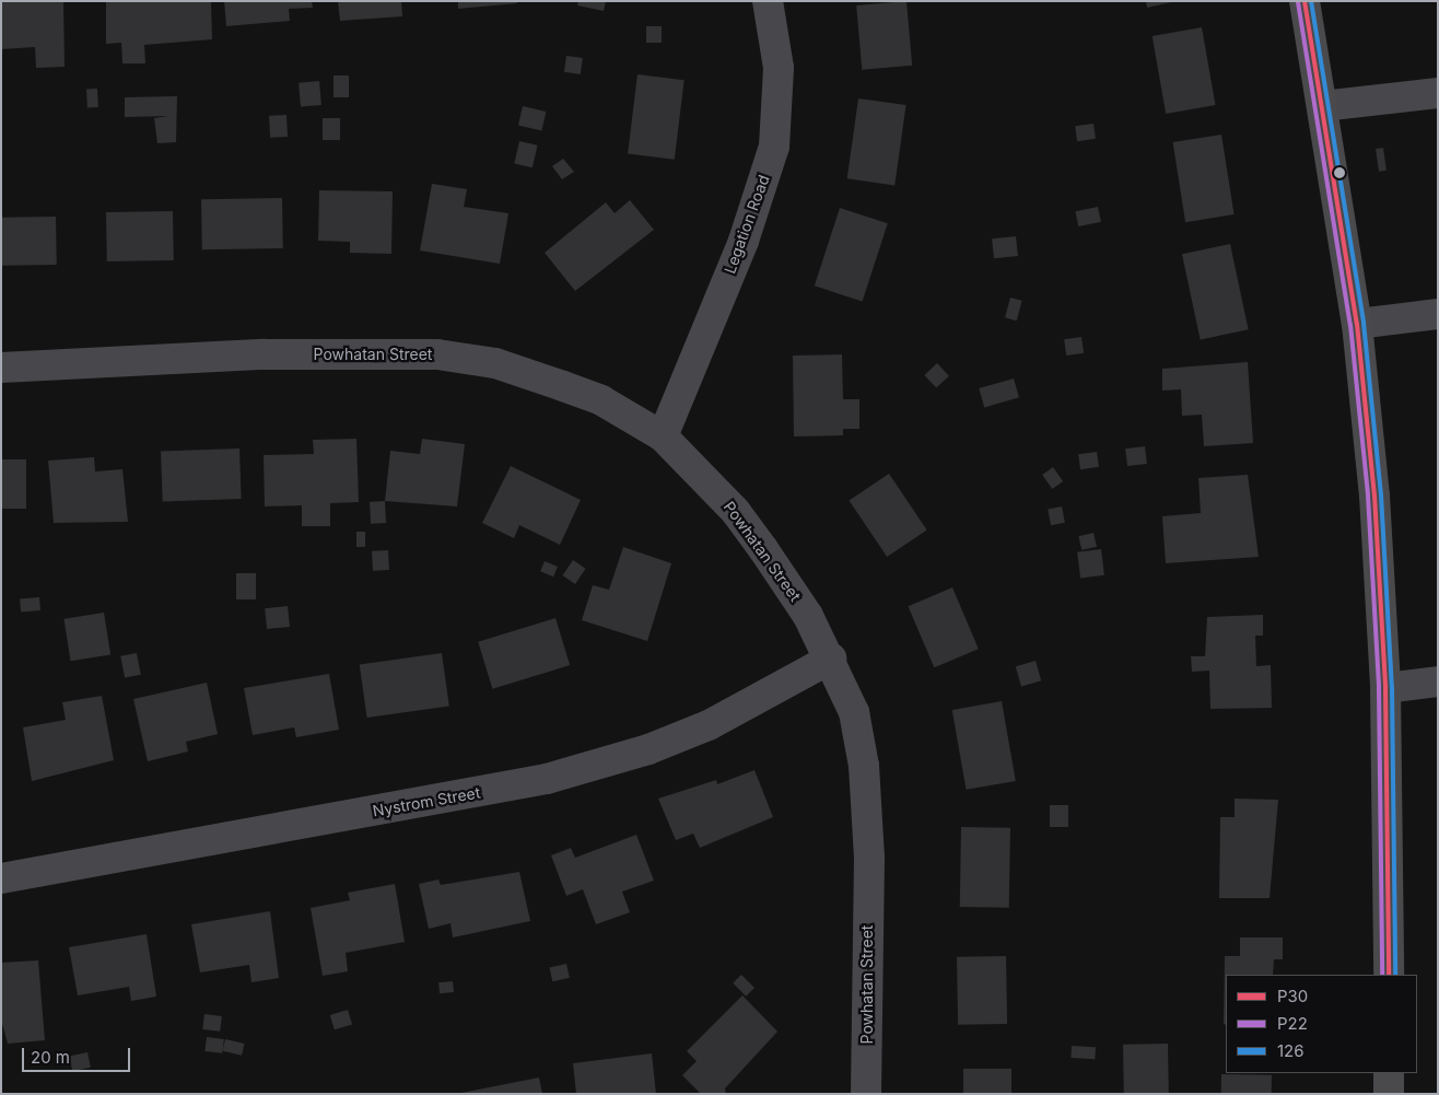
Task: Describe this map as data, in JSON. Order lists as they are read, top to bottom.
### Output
{
  "streets": {
    "street": ["Legation Road", "Powhatan Street", "Nystrom Street"]
  },
  "crossings": [
    ["Legation Road", "Powhatan Street"],
    ["Powhatan Street", "Nystrom Street"]
  ],
  "lines": ["transit line P30", "transit line 126", "transit line P22"],
  "legend": ["P30", "P22", "126"],
  "scale_bar": "20 m"
}
